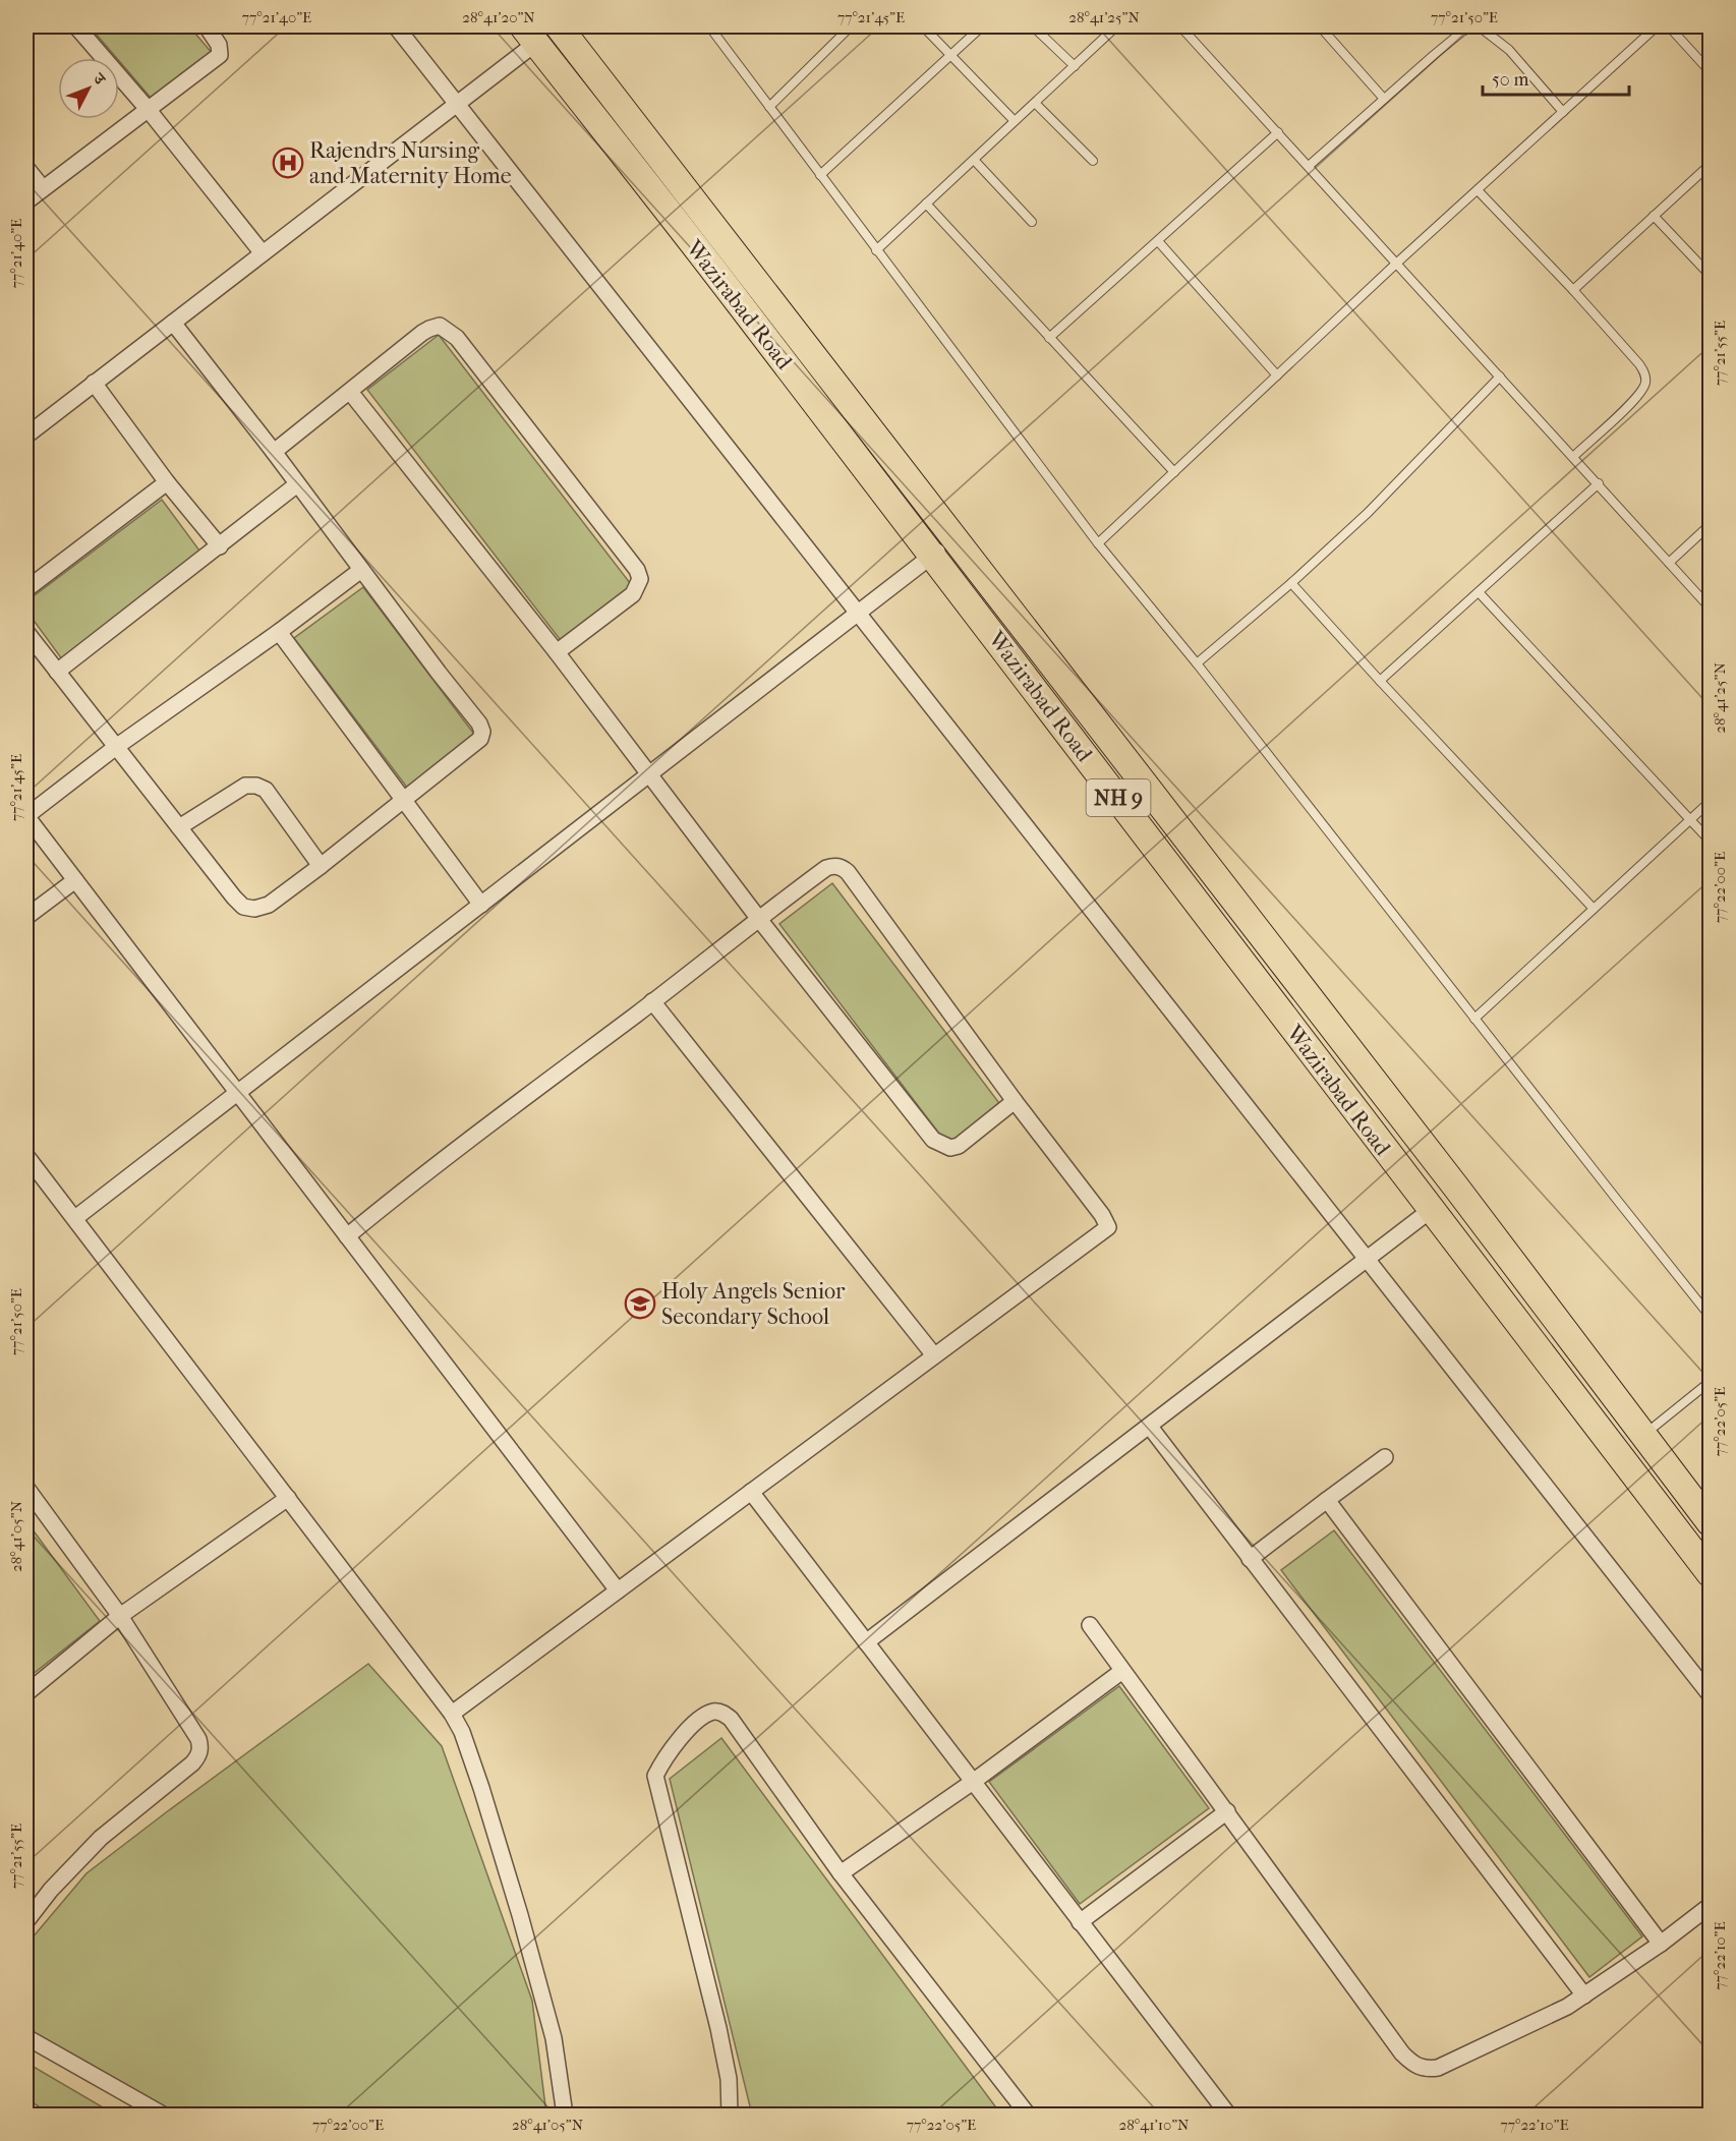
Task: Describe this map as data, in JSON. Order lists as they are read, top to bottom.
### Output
{
  "streets": {
    "highway": ["Wazirabad Road", "NH 9"]
  },
  "places": {
    "hospital": ["Rajendrs Nursing and Maternity Home"],
    "school or university": ["Holy Angels Senior Secondary School"]
  },
  "scale_bar": "50 m",
  "north": "top right",
  "coordinates": [
    "77°21'40\"E",
    "28°41'20\"N",
    "77°21'45\"E",
    "28°41'25\"N",
    "77°21'50\"E",
    "77°21'55\"E",
    "77°22'00\"E",
    "77°22'05\"E",
    "28°41'05\"N",
    "77°22'10\"E",
    "28°41'10\"N"
  ]
}
